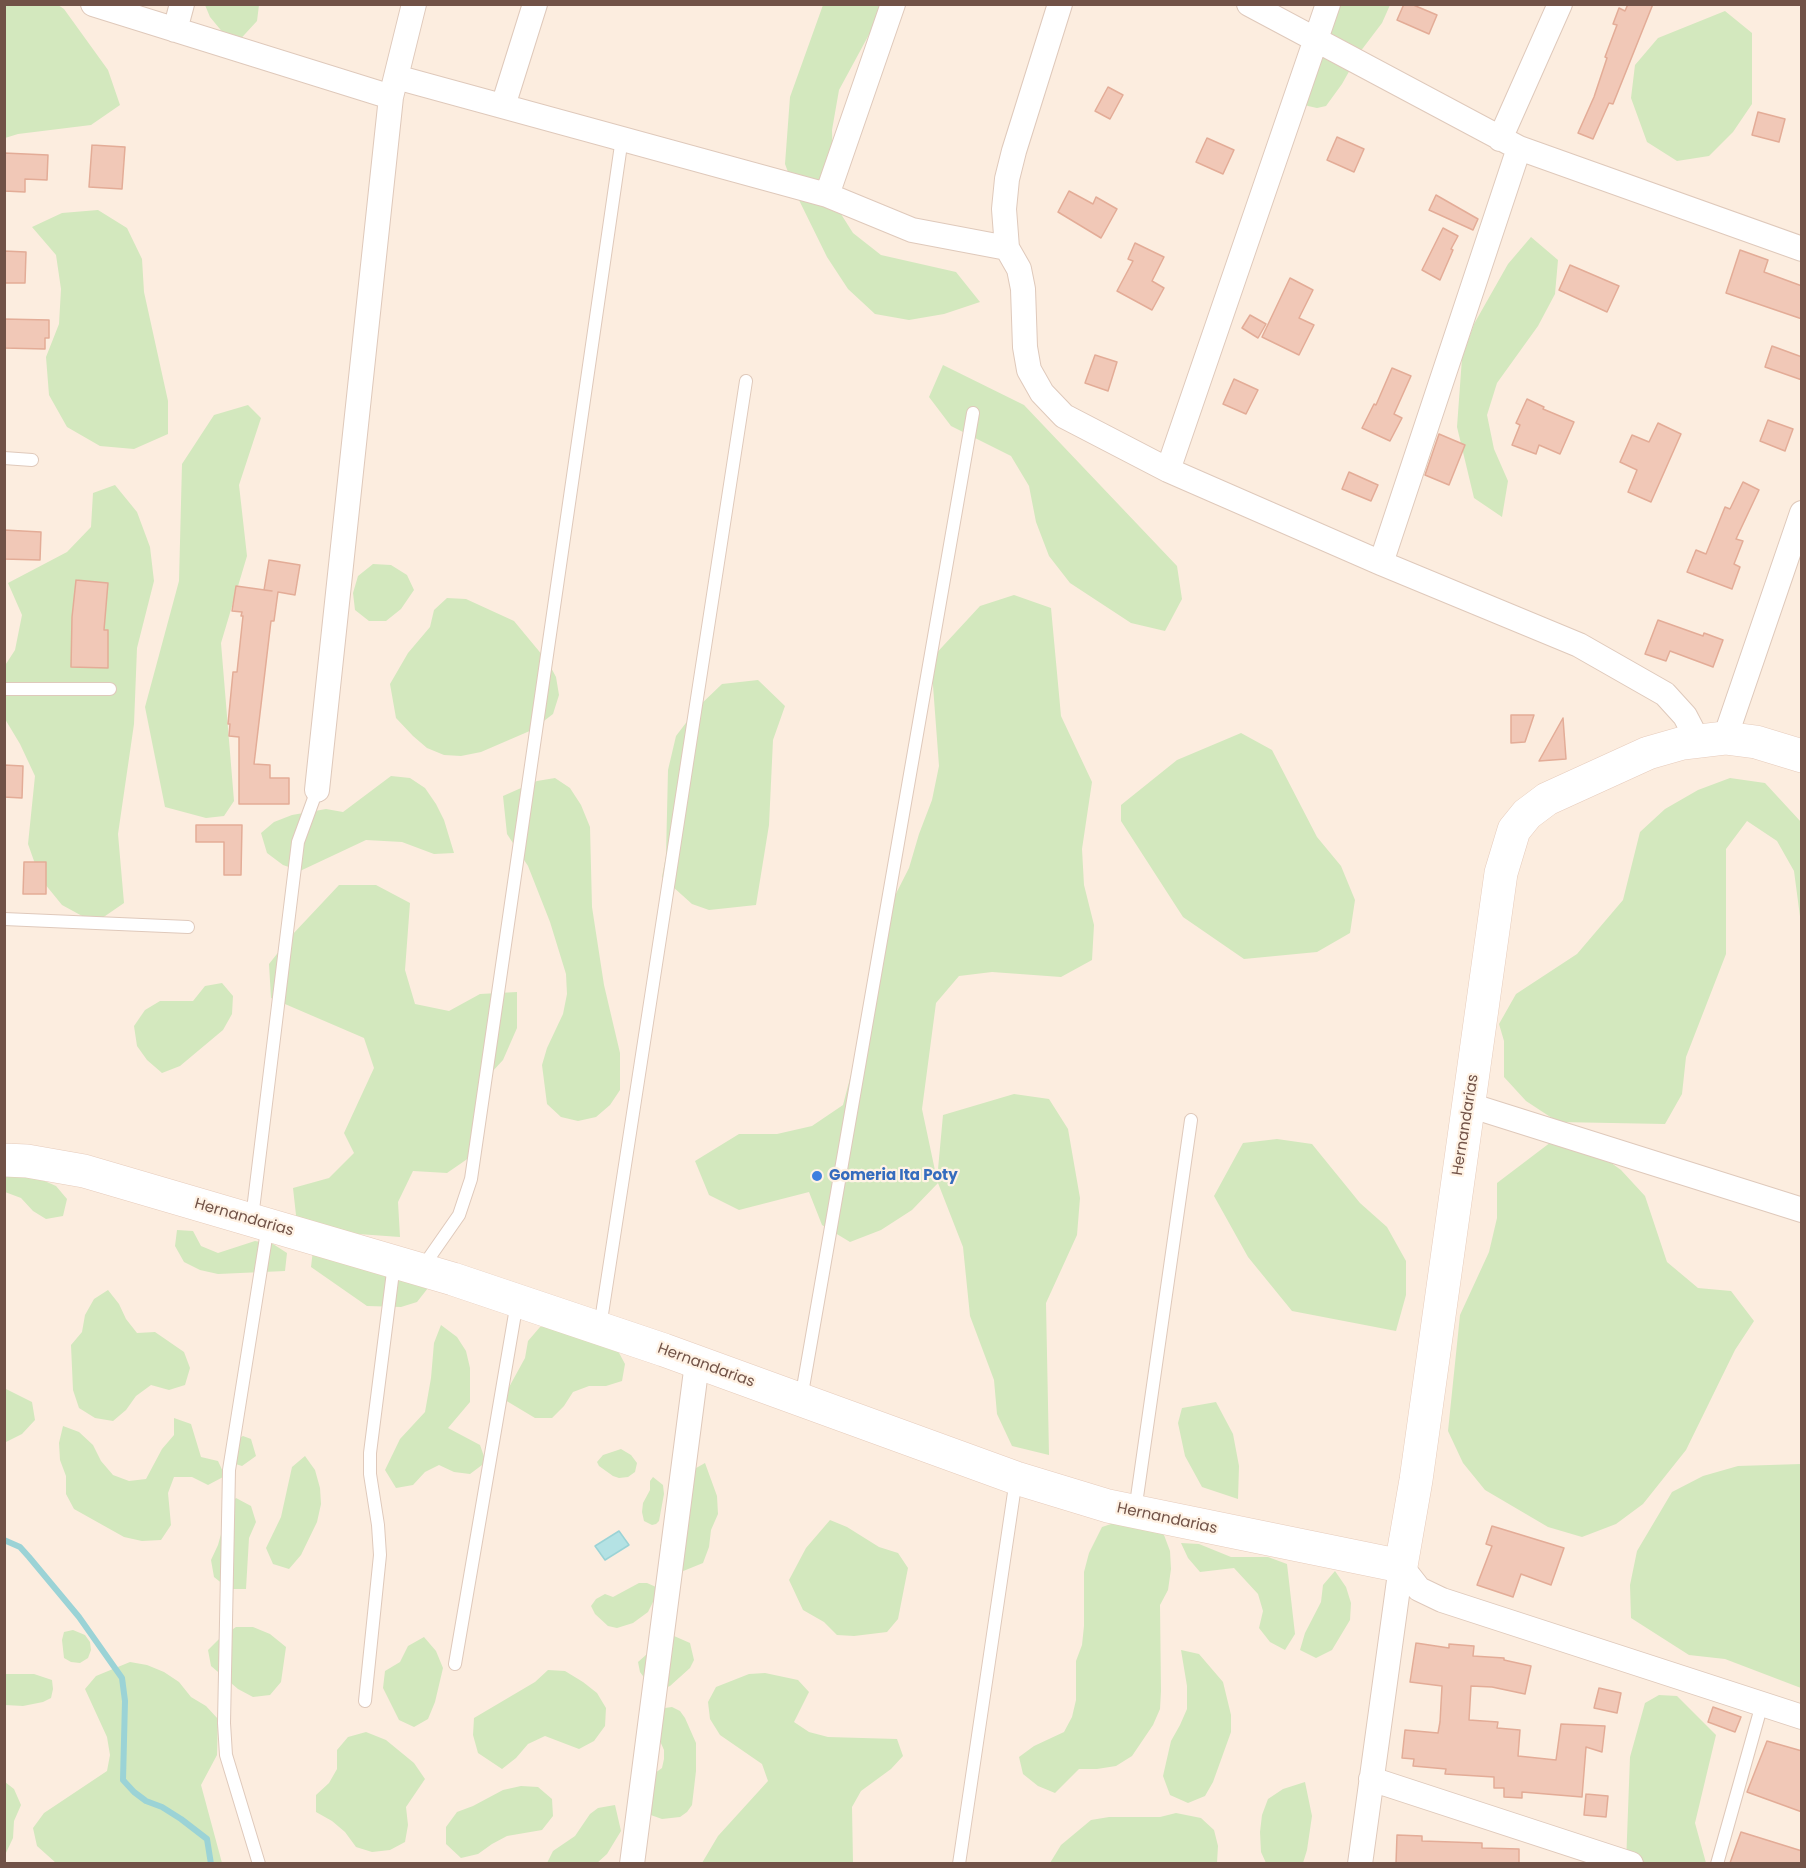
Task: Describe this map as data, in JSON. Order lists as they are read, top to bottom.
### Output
{
  "streets": {
    "street": ["Hernandarias"]
  },
  "places": ["Gomeria Ita Poty"]
}
